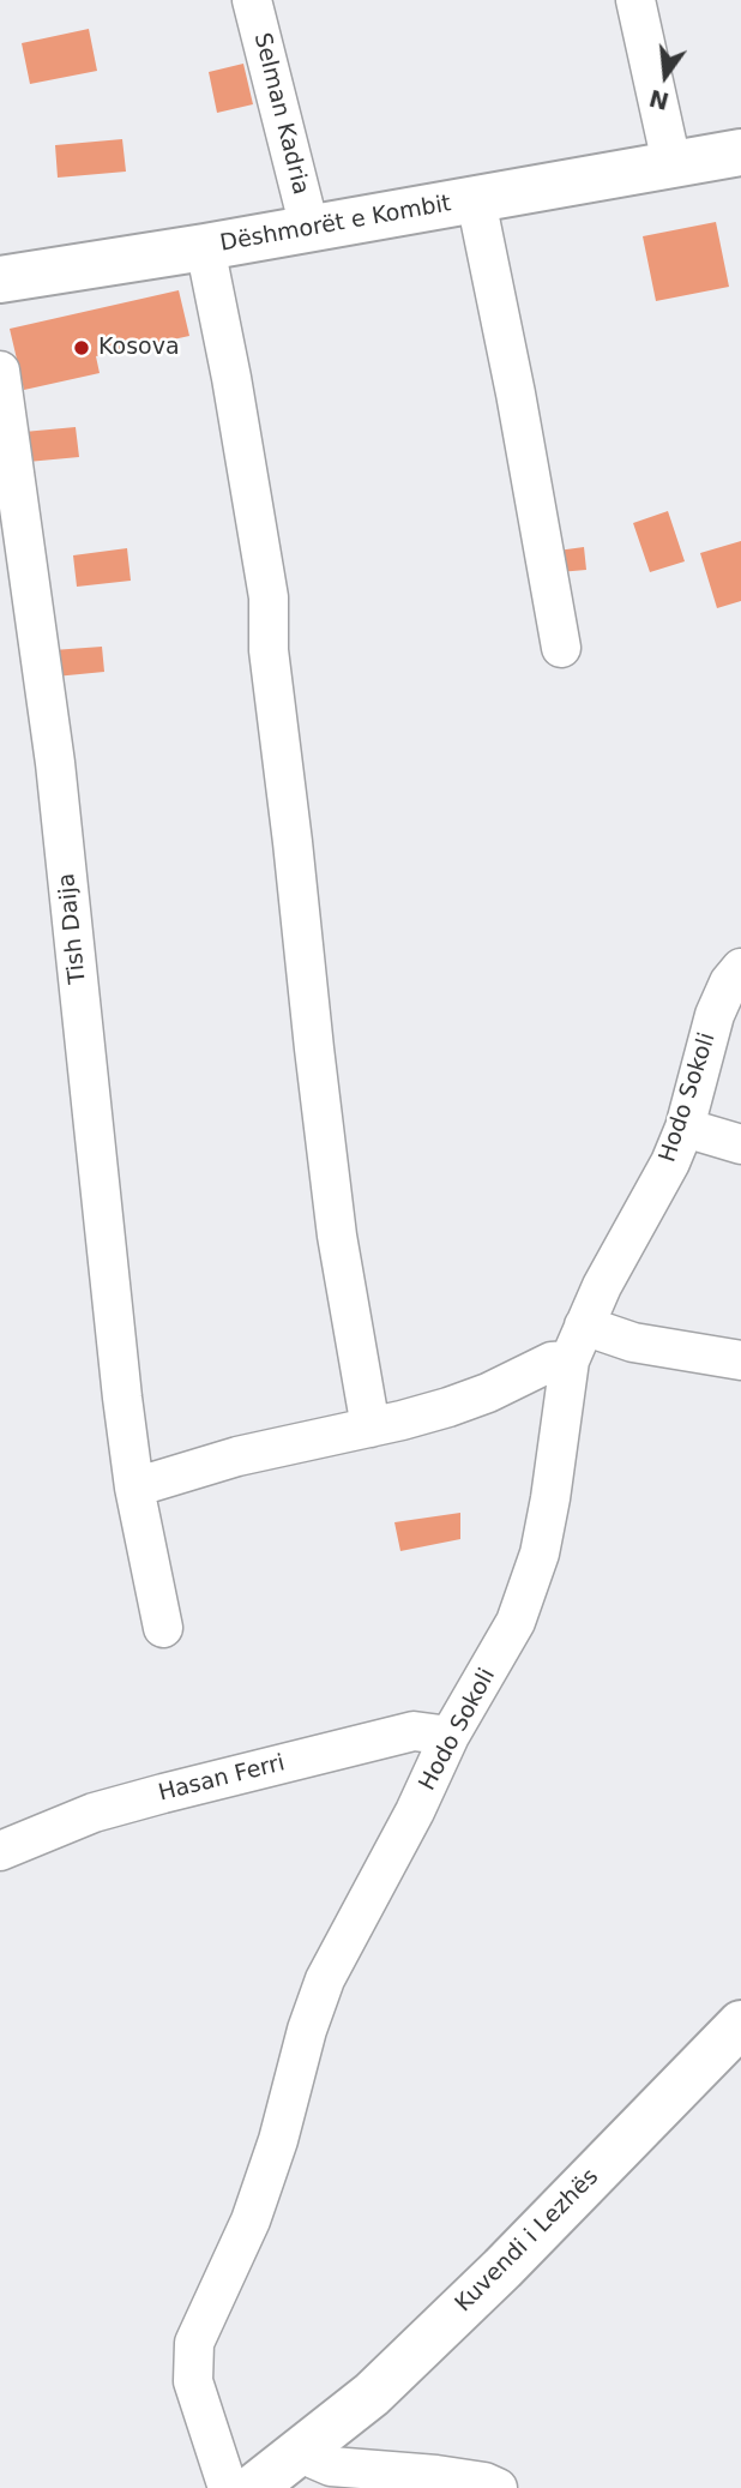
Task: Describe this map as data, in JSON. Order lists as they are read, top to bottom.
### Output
{
  "streets": {
    "main road": ["Dëshmorët e Kombit", "Kuvendi i Lezhës"],
    "street": [
      "Selman Kadria",
      "Tish Daija",
      "Hodo Sokoli",
      "Hasan Ferri"
    ]
  },
  "crossings": [
    ["Selman Kadria", "Dëshmorët e Kombit"],
    ["Hodo Sokoli", "Hasan Ferri"]
  ],
  "places": ["Kosova"],
  "north": "bottom"
}
